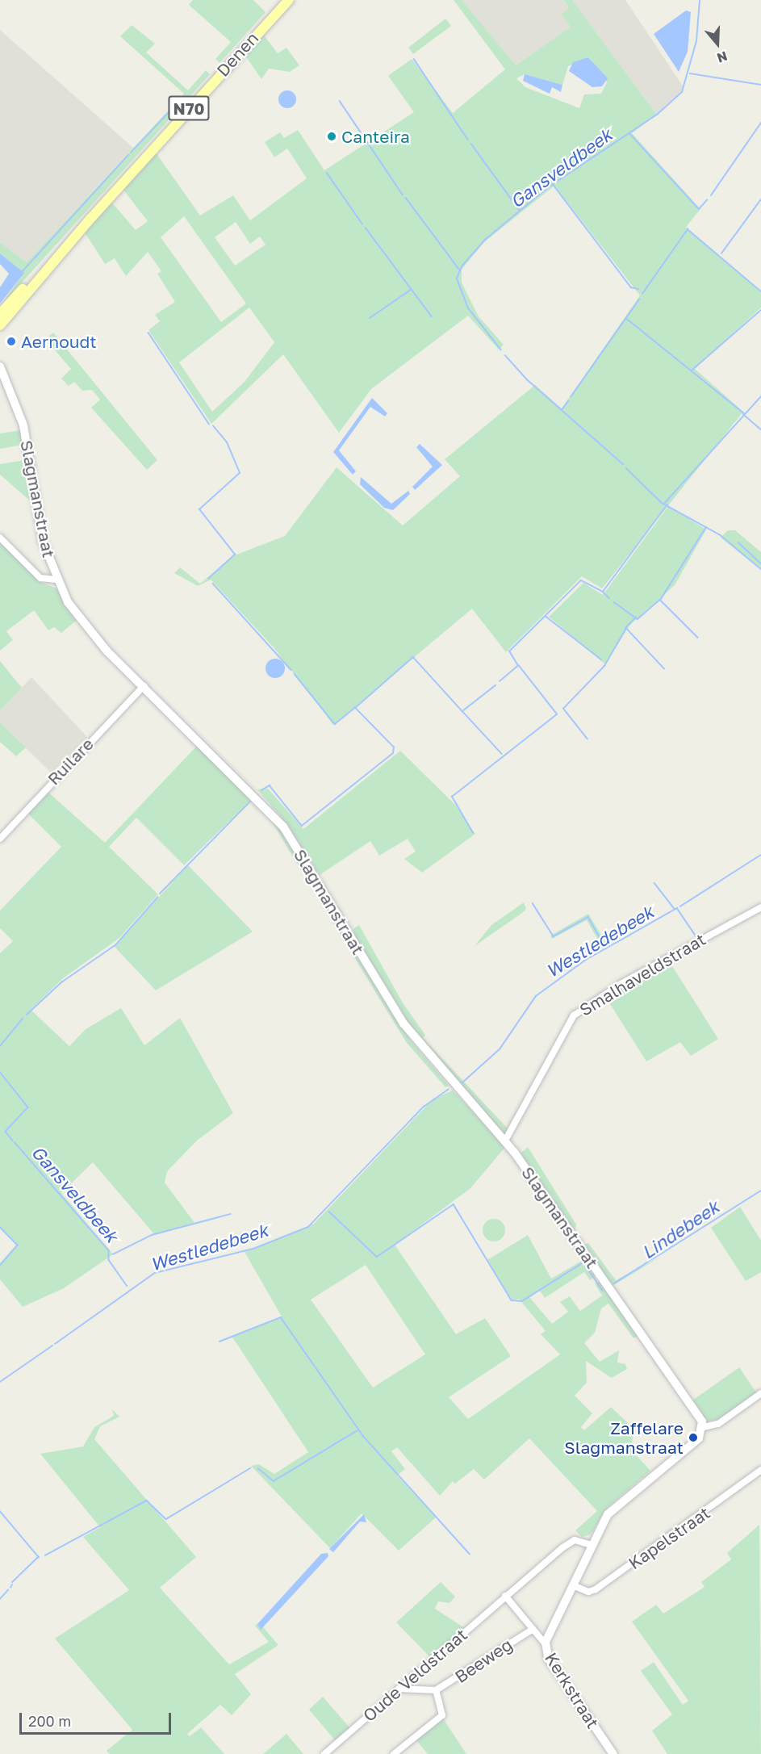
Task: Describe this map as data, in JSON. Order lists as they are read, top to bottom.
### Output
{
  "streets": {
    "main road": [
      "Denen",
      "N70",
      "Slagmanstraat",
      "Kerkstraat"
    ],
    "street": [
      "Ruilare",
      "Smalhaveldstraat",
      "Kapelstraat",
      "Beeweg",
      "Oude Veldstraat"
    ]
  },
  "crossings": [
    ["Slagmanstraat", "Ruilare"],
    ["Slagmanstraat", "Smalhaveldstraat"],
    ["Kapelstraat", "Kerkstraat"],
    ["Beeweg", "Oude Veldstraat"],
    ["Oude Veldstraat", "Kerkstraat"]
  ],
  "water": ["Gansveldbeek", "Westledebeek", "Lindebeek"],
  "places": ["Canteira", "Aernoudt", "Zaffelare Slagmanstraat"],
  "scale_bar": "200 m",
  "north": "bottom"
}
